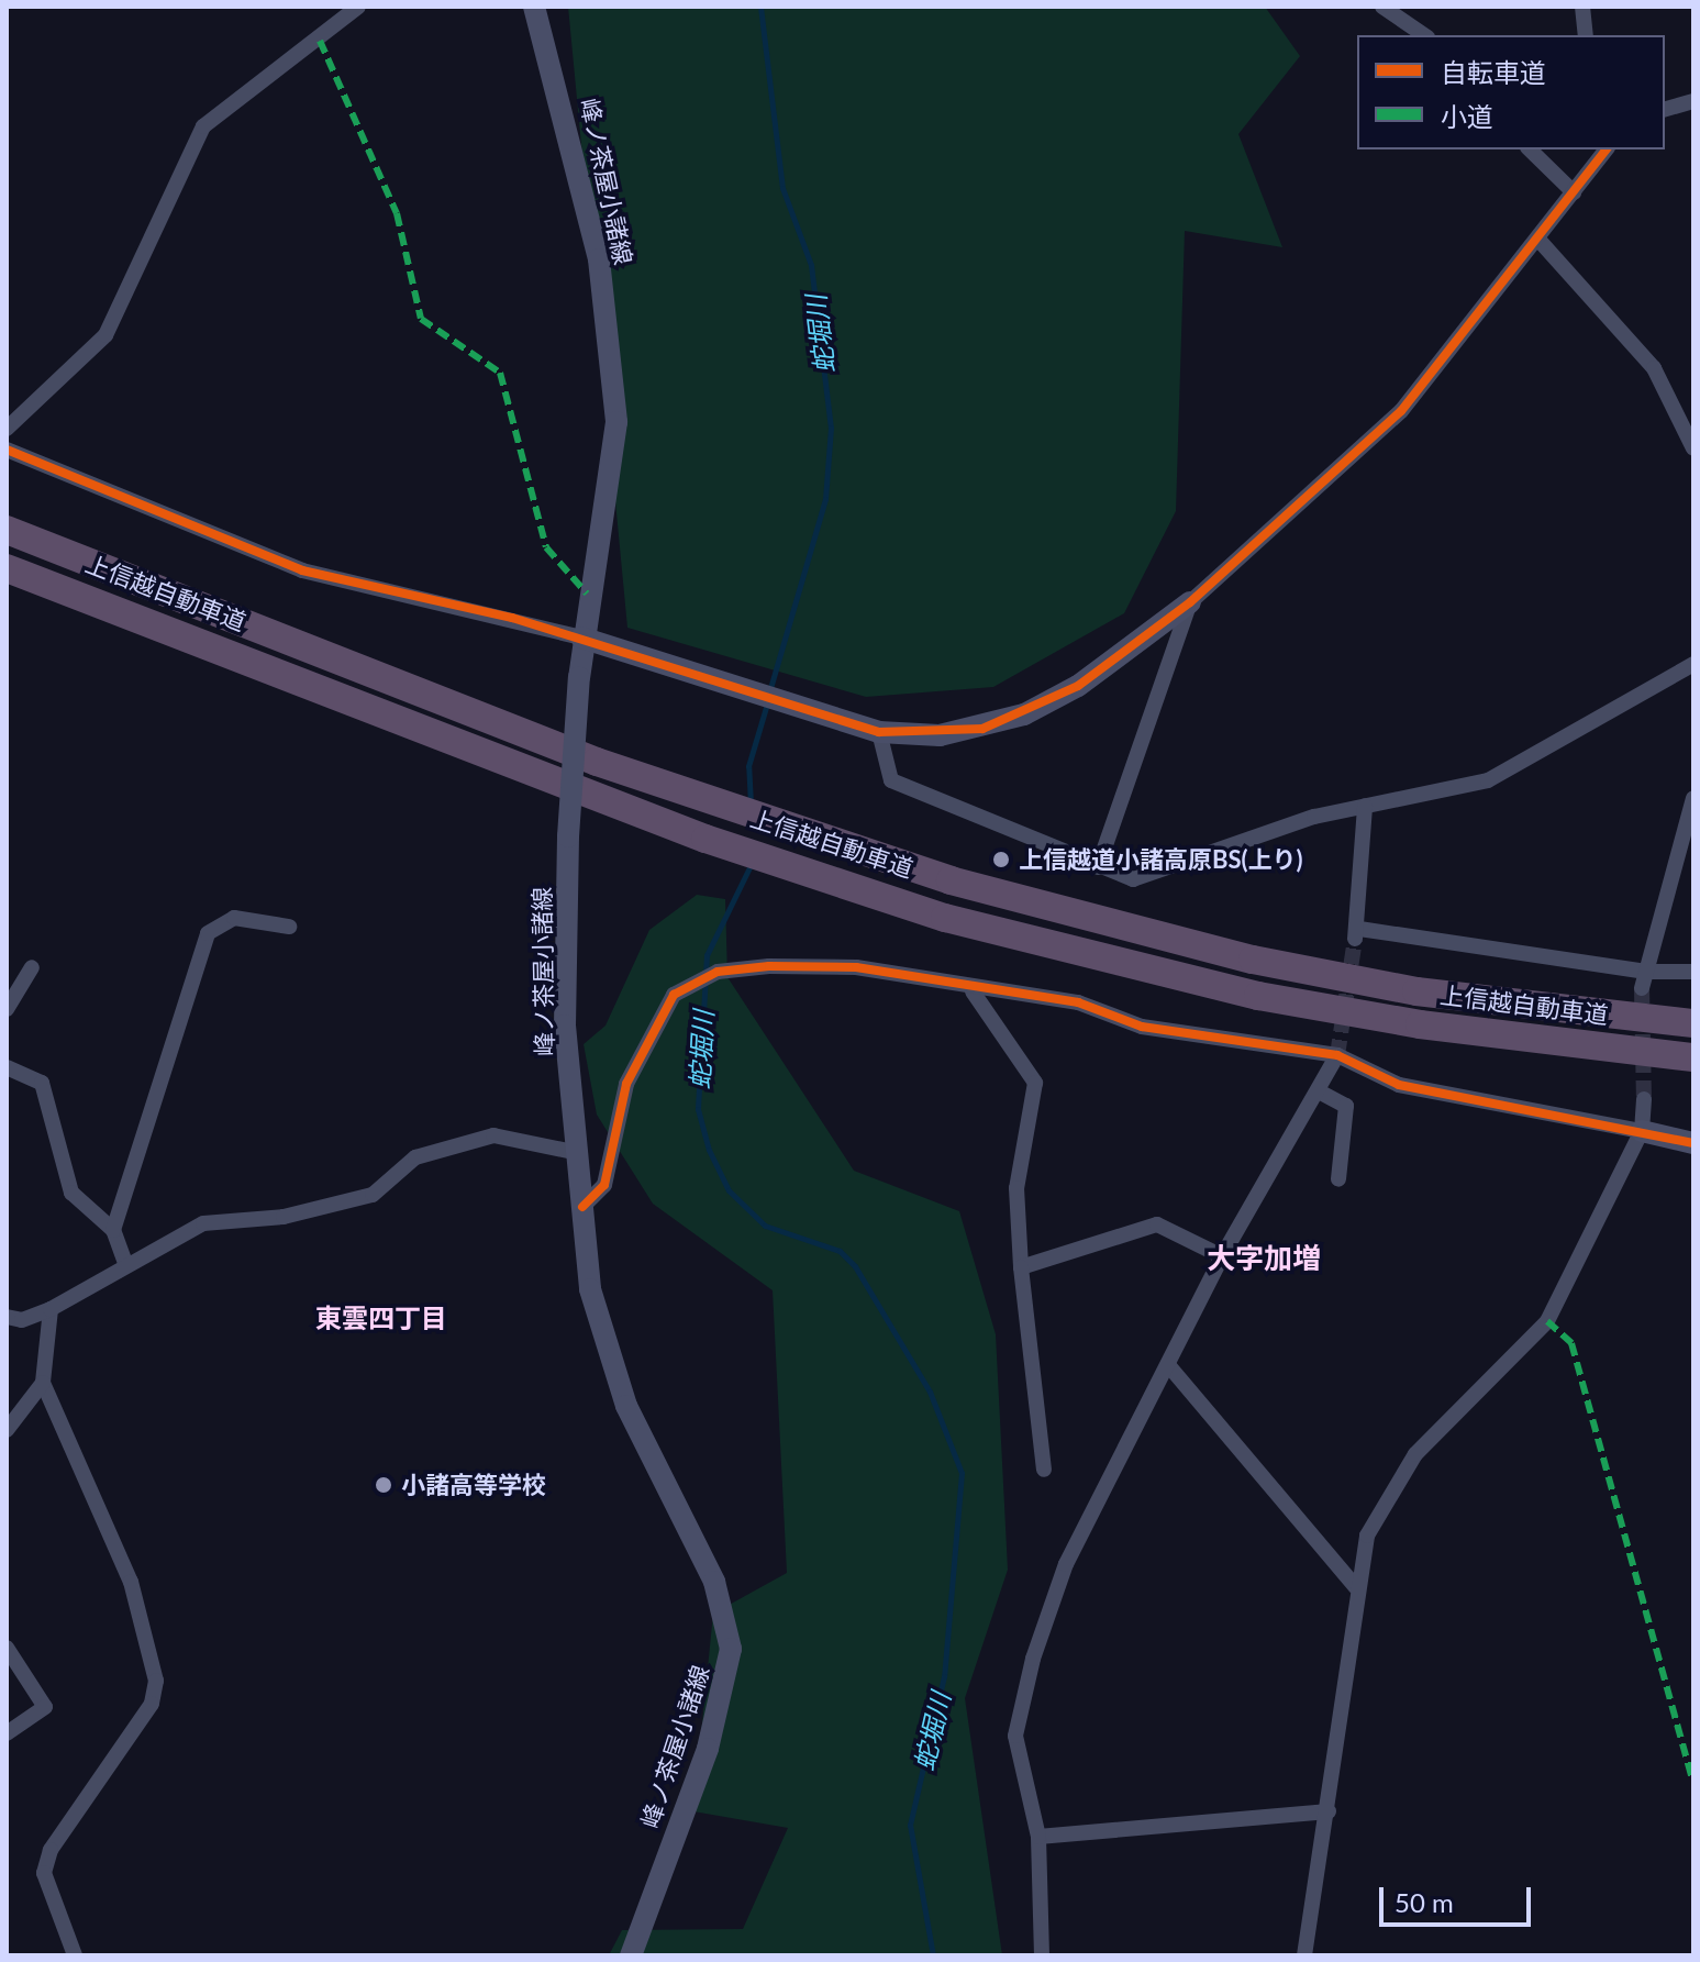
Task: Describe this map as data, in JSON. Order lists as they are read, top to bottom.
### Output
{
  "streets": {
    "highway": ["上信越自動車道"],
    "main road": ["峰ノ茶屋小諸線"]
  },
  "districts": ["大字加増", "東雲四丁目"],
  "water": ["蛇堀川"],
  "places": ["上信越道小諸高原BS(上り)", "小諸高等学校"],
  "legend": ["自転車道", "小道"],
  "scale_bar": "50 m"
}
